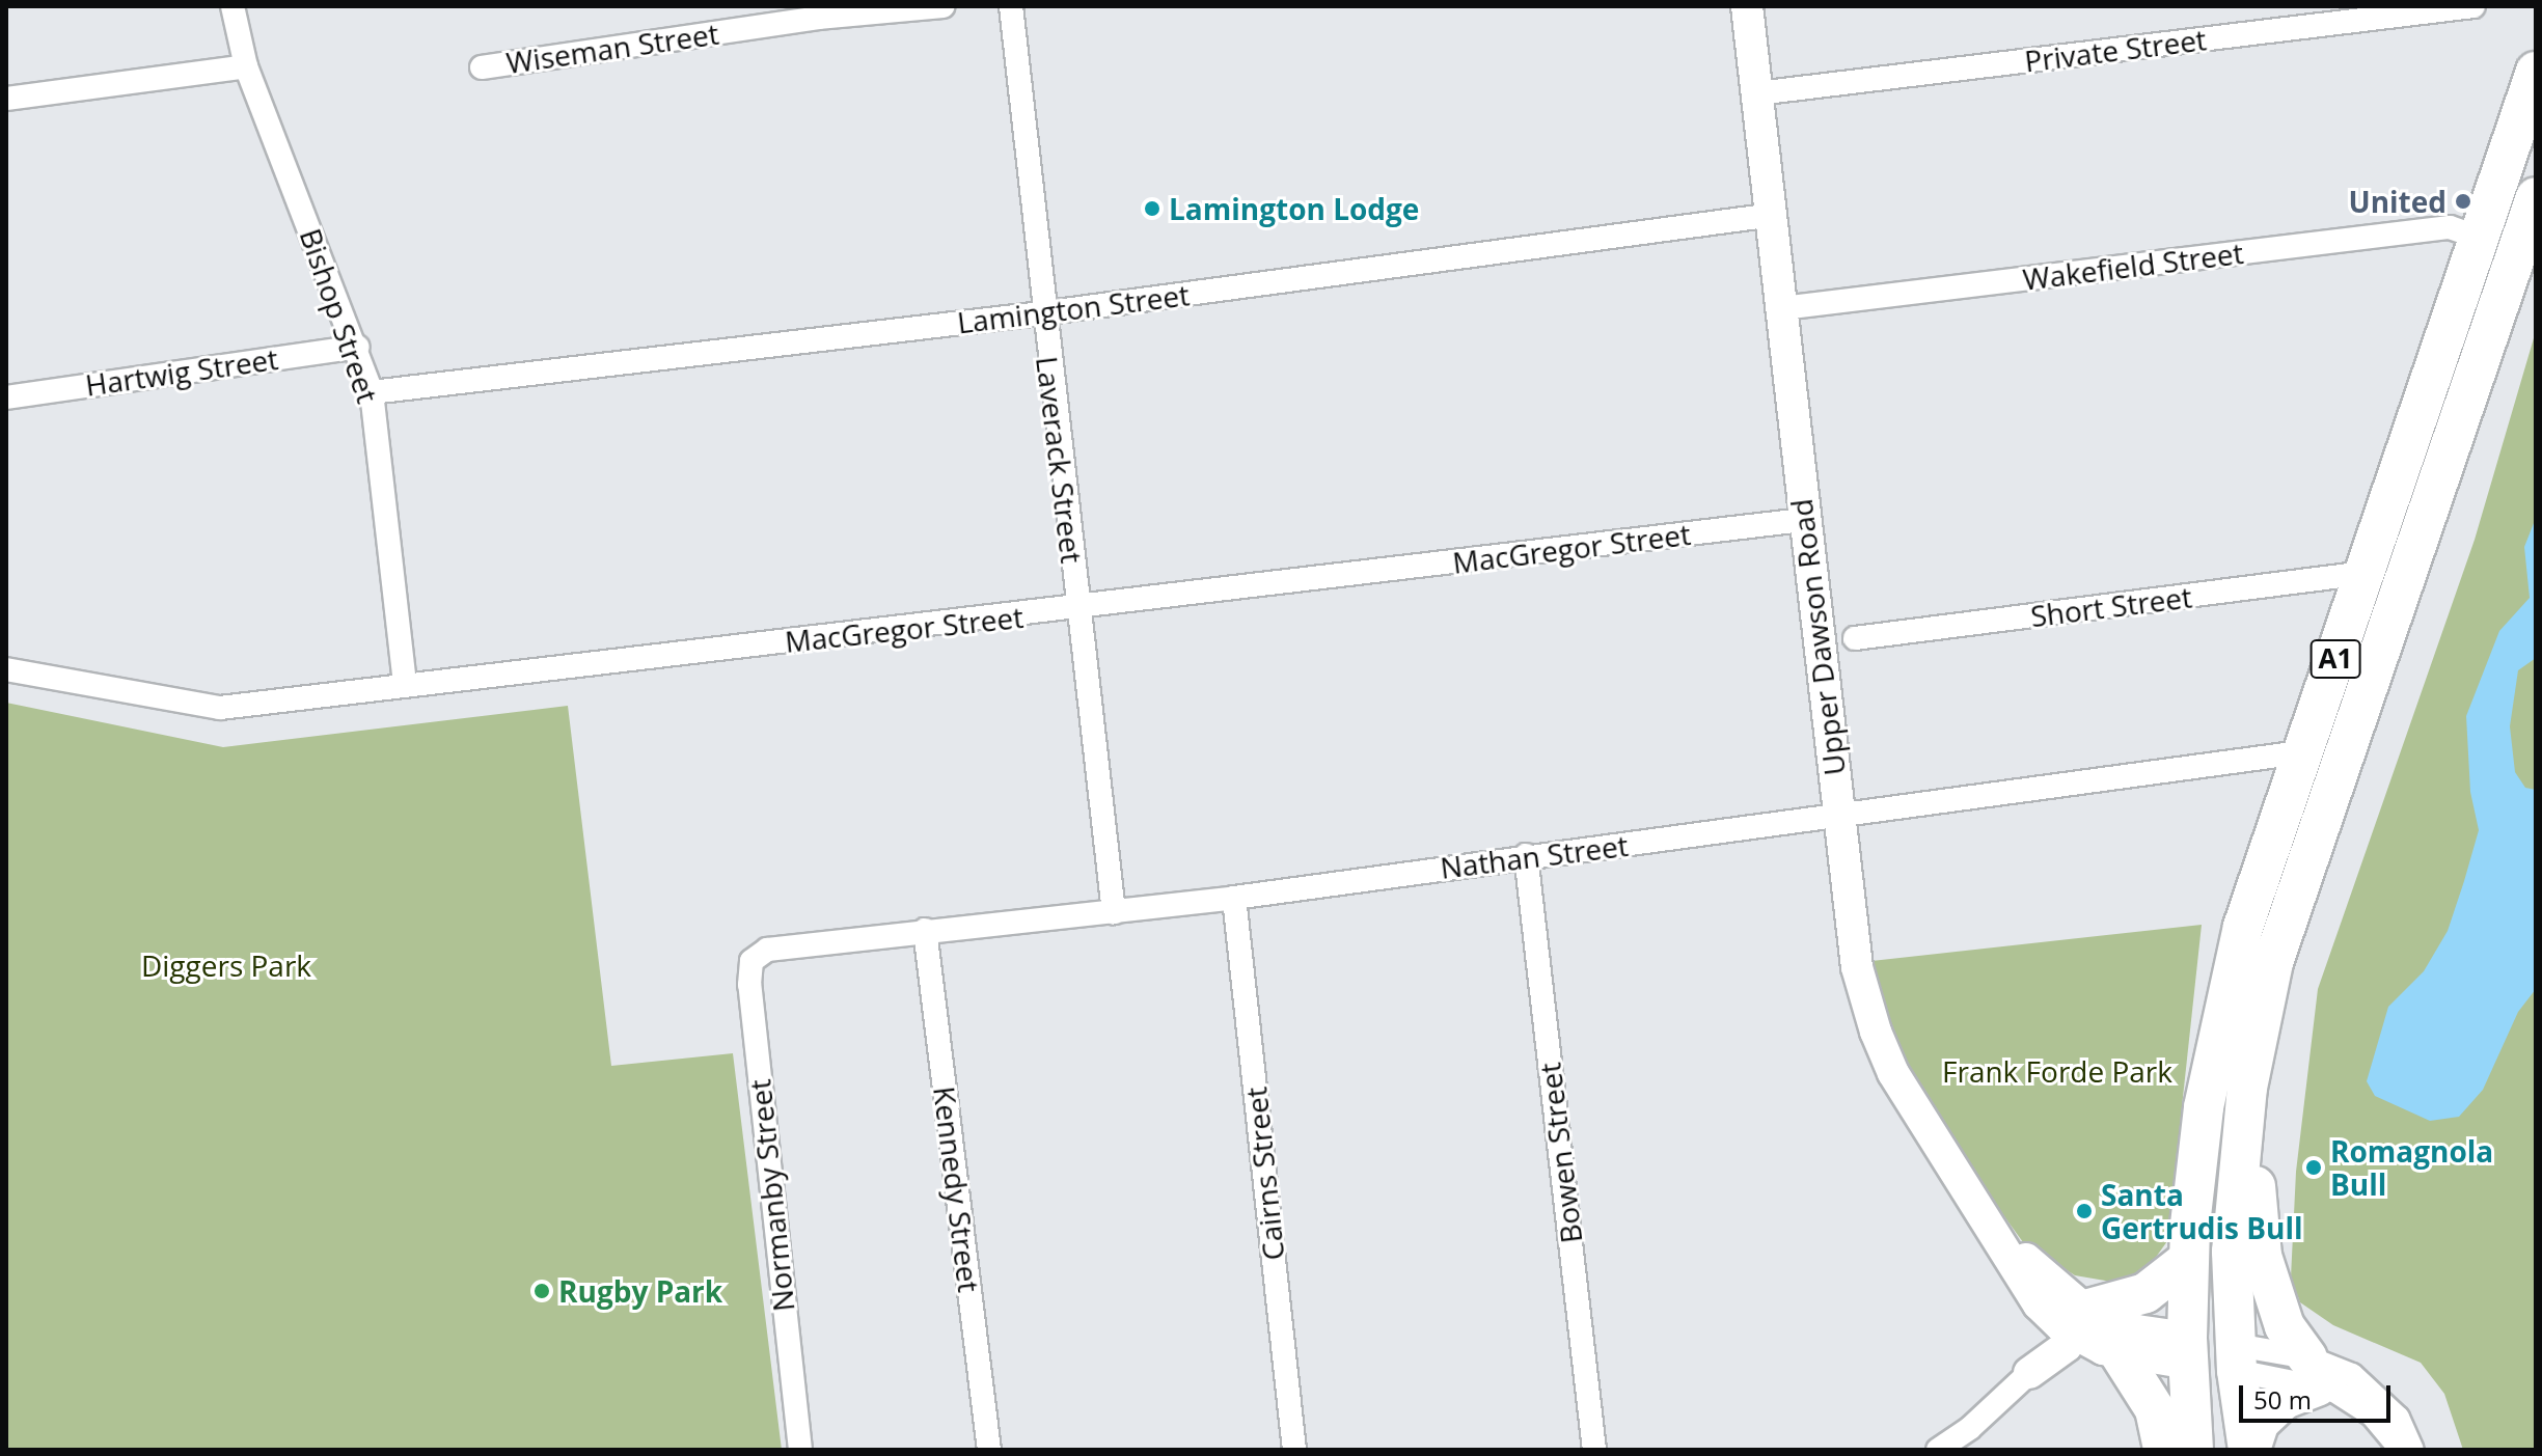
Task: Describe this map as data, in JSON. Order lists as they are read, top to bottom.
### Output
{
  "streets": {
    "highway": ["A1"],
    "street": [
      "Wiseman Street",
      "Private Street",
      "Wakefield Street",
      "Lamington Street",
      "Bishop Street",
      "Hartwig Street",
      "Laverack Street",
      "MacGregor Street",
      "Short Street",
      "Upper Dawson Road",
      "Nathan Street",
      "Bowen Street",
      "Cairns Street",
      "Kennedy Street",
      "Normanby Street"
    ]
  },
  "crossings": [
    ["Private Street", "Upper Dawson Road"],
    ["Wakefield Street", "Upper Dawson Road"],
    ["Wakefield Street", "A1"],
    ["Lamington Street", "Bishop Street"],
    ["Lamington Street", "Laverack Street"],
    ["Lamington Street", "Upper Dawson Road"],
    ["Bishop Street", "Hartwig Street"],
    ["Bishop Street", "MacGregor Street"],
    ["Laverack Street", "MacGregor Street"],
    ["Laverack Street", "Nathan Street"],
    ["MacGregor Street", "Upper Dawson Road"],
    ["Short Street", "A1"],
    ["Upper Dawson Road", "A1"],
    ["Upper Dawson Road", "Nathan Street"],
    ["A1", "Nathan Street"],
    ["Nathan Street", "Bowen Street"],
    ["Nathan Street", "Cairns Street"],
    ["Nathan Street", "Kennedy Street"],
    ["Nathan Street", "Normanby Street"]
  ],
  "parks": ["Diggers Park", "Frank Forde Park"],
  "places": [
    "United",
    "Lamington Lodge",
    "Romagnola Bull",
    "Santa Gertrudis Bull",
    "Rugby Park"
  ],
  "scale_bar": "50 m"
}
